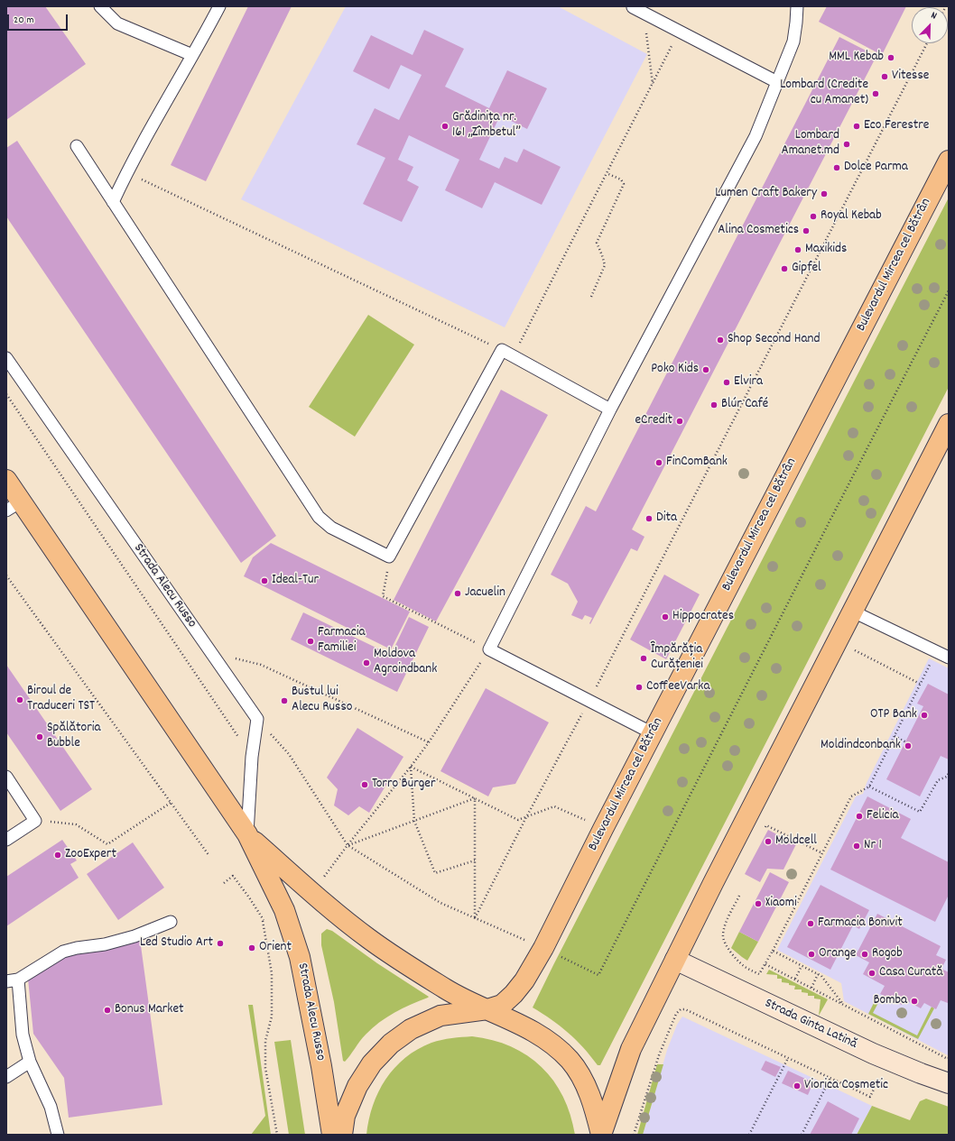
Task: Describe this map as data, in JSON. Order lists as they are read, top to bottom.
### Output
{
  "streets": {
    "main road": ["Bulevardul Mircea cel Bătrân", "Strada Alecu Russo"],
    "street": ["Strada Ginta Latină"]
  },
  "crossings": [
    ["Bulevardul Mircea cel Bătrân", "Strada Alecu Russo"]
  ],
  "places": [
    "MML Kebab",
    "Vitesse",
    "Lombard (Credite cu Amanet)",
    "Grădinița nr. 161 „Zîmbetul”",
    "Eco Ferestre",
    "Lombard Amanet.md",
    "Dolce Parma",
    "Lumen Craft Bakery",
    "Royal Kebab",
    "Alina Cosmetics",
    "Maxikids",
    "Gipfel",
    "Shop Second Hand",
    "Poko Kids",
    "Elvira",
    "Blúr Café",
    "eCredit",
    "FinComBank",
    "Dita",
    "Ideal-Tur",
    "Jacuelin",
    "Hippocrates",
    "Farmacia Familiei",
    "Împărăția Curățeniei",
    "Moldova Agroindbank",
    "CoffeeVarka",
    "Biroul de Traduceri TST",
    "Bustul lui Alecu Russo",
    "OTP Bank",
    "Spălătoria Bubble",
    "Moldindconbank",
    "Torro Burger",
    "Felicia",
    "Moldcell",
    "Nr 1",
    "ZooExpert",
    "Xiaomi",
    "Farmacia Bonivit",
    "Led Studio Art",
    "Orient",
    "Orange",
    "Rogob",
    "Casa Curată",
    "Bomba",
    "Bonus Market",
    "Viorica Cosmetic"
  ],
  "scale_bar": "20 m",
  "north": "top right"
}
